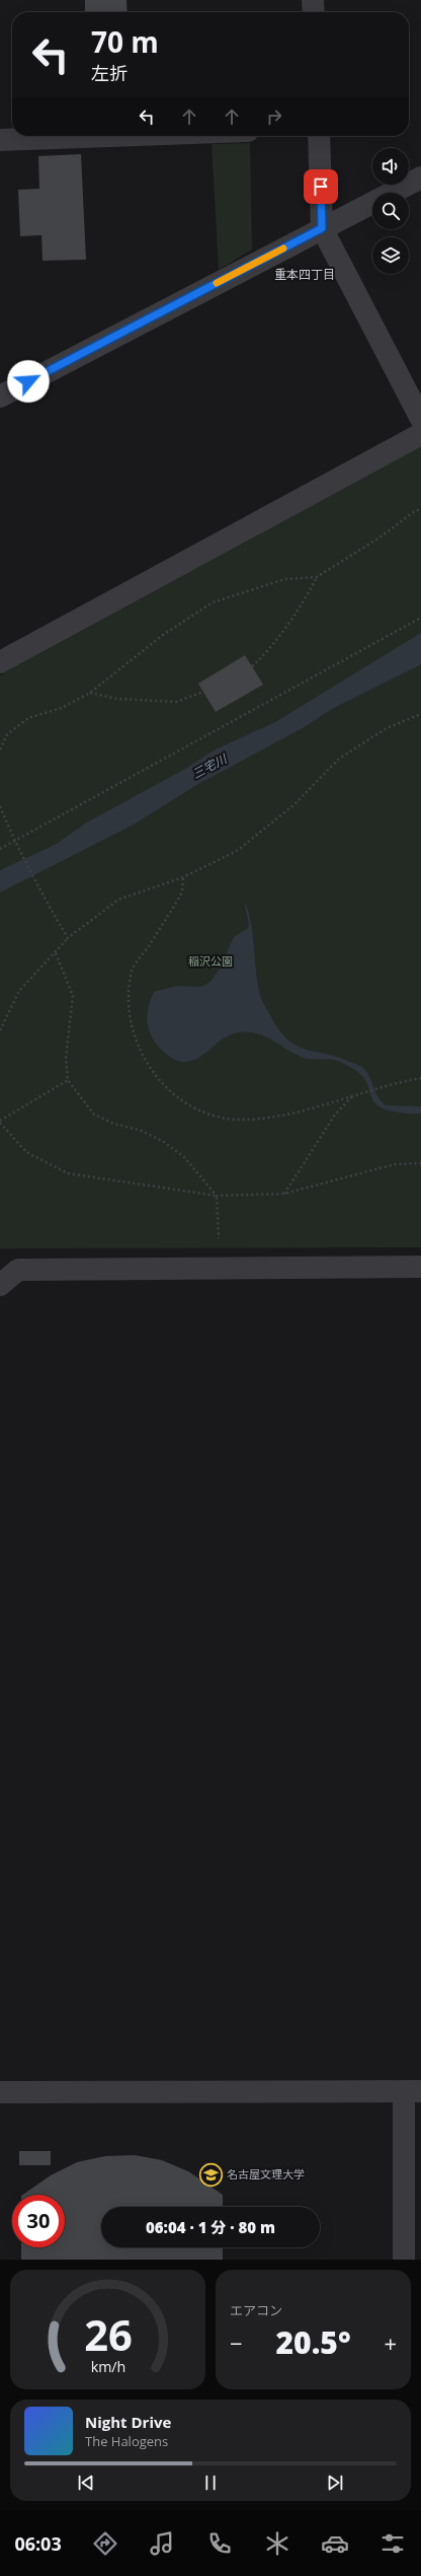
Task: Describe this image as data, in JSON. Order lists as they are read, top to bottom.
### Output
{
  "districts": ["重本四丁目"],
  "water": ["三宅川"],
  "parks": ["稲沢公園"],
  "places": {
    "school or university": ["名古屋文理大学"]
  },
  "page": {
    "turn": ["70 m", "左折"],
    "limit": "30",
    "trip": "06:04 · 1 分 · 80 m",
    "tile": "エアコン",
    "heat": ["−", "20.5°", "+"],
    "song": ["Night Drive", "The Halogens"],
    "tabs": "06:03",
    "gauge": ["26", "km/h"]
  }
}
